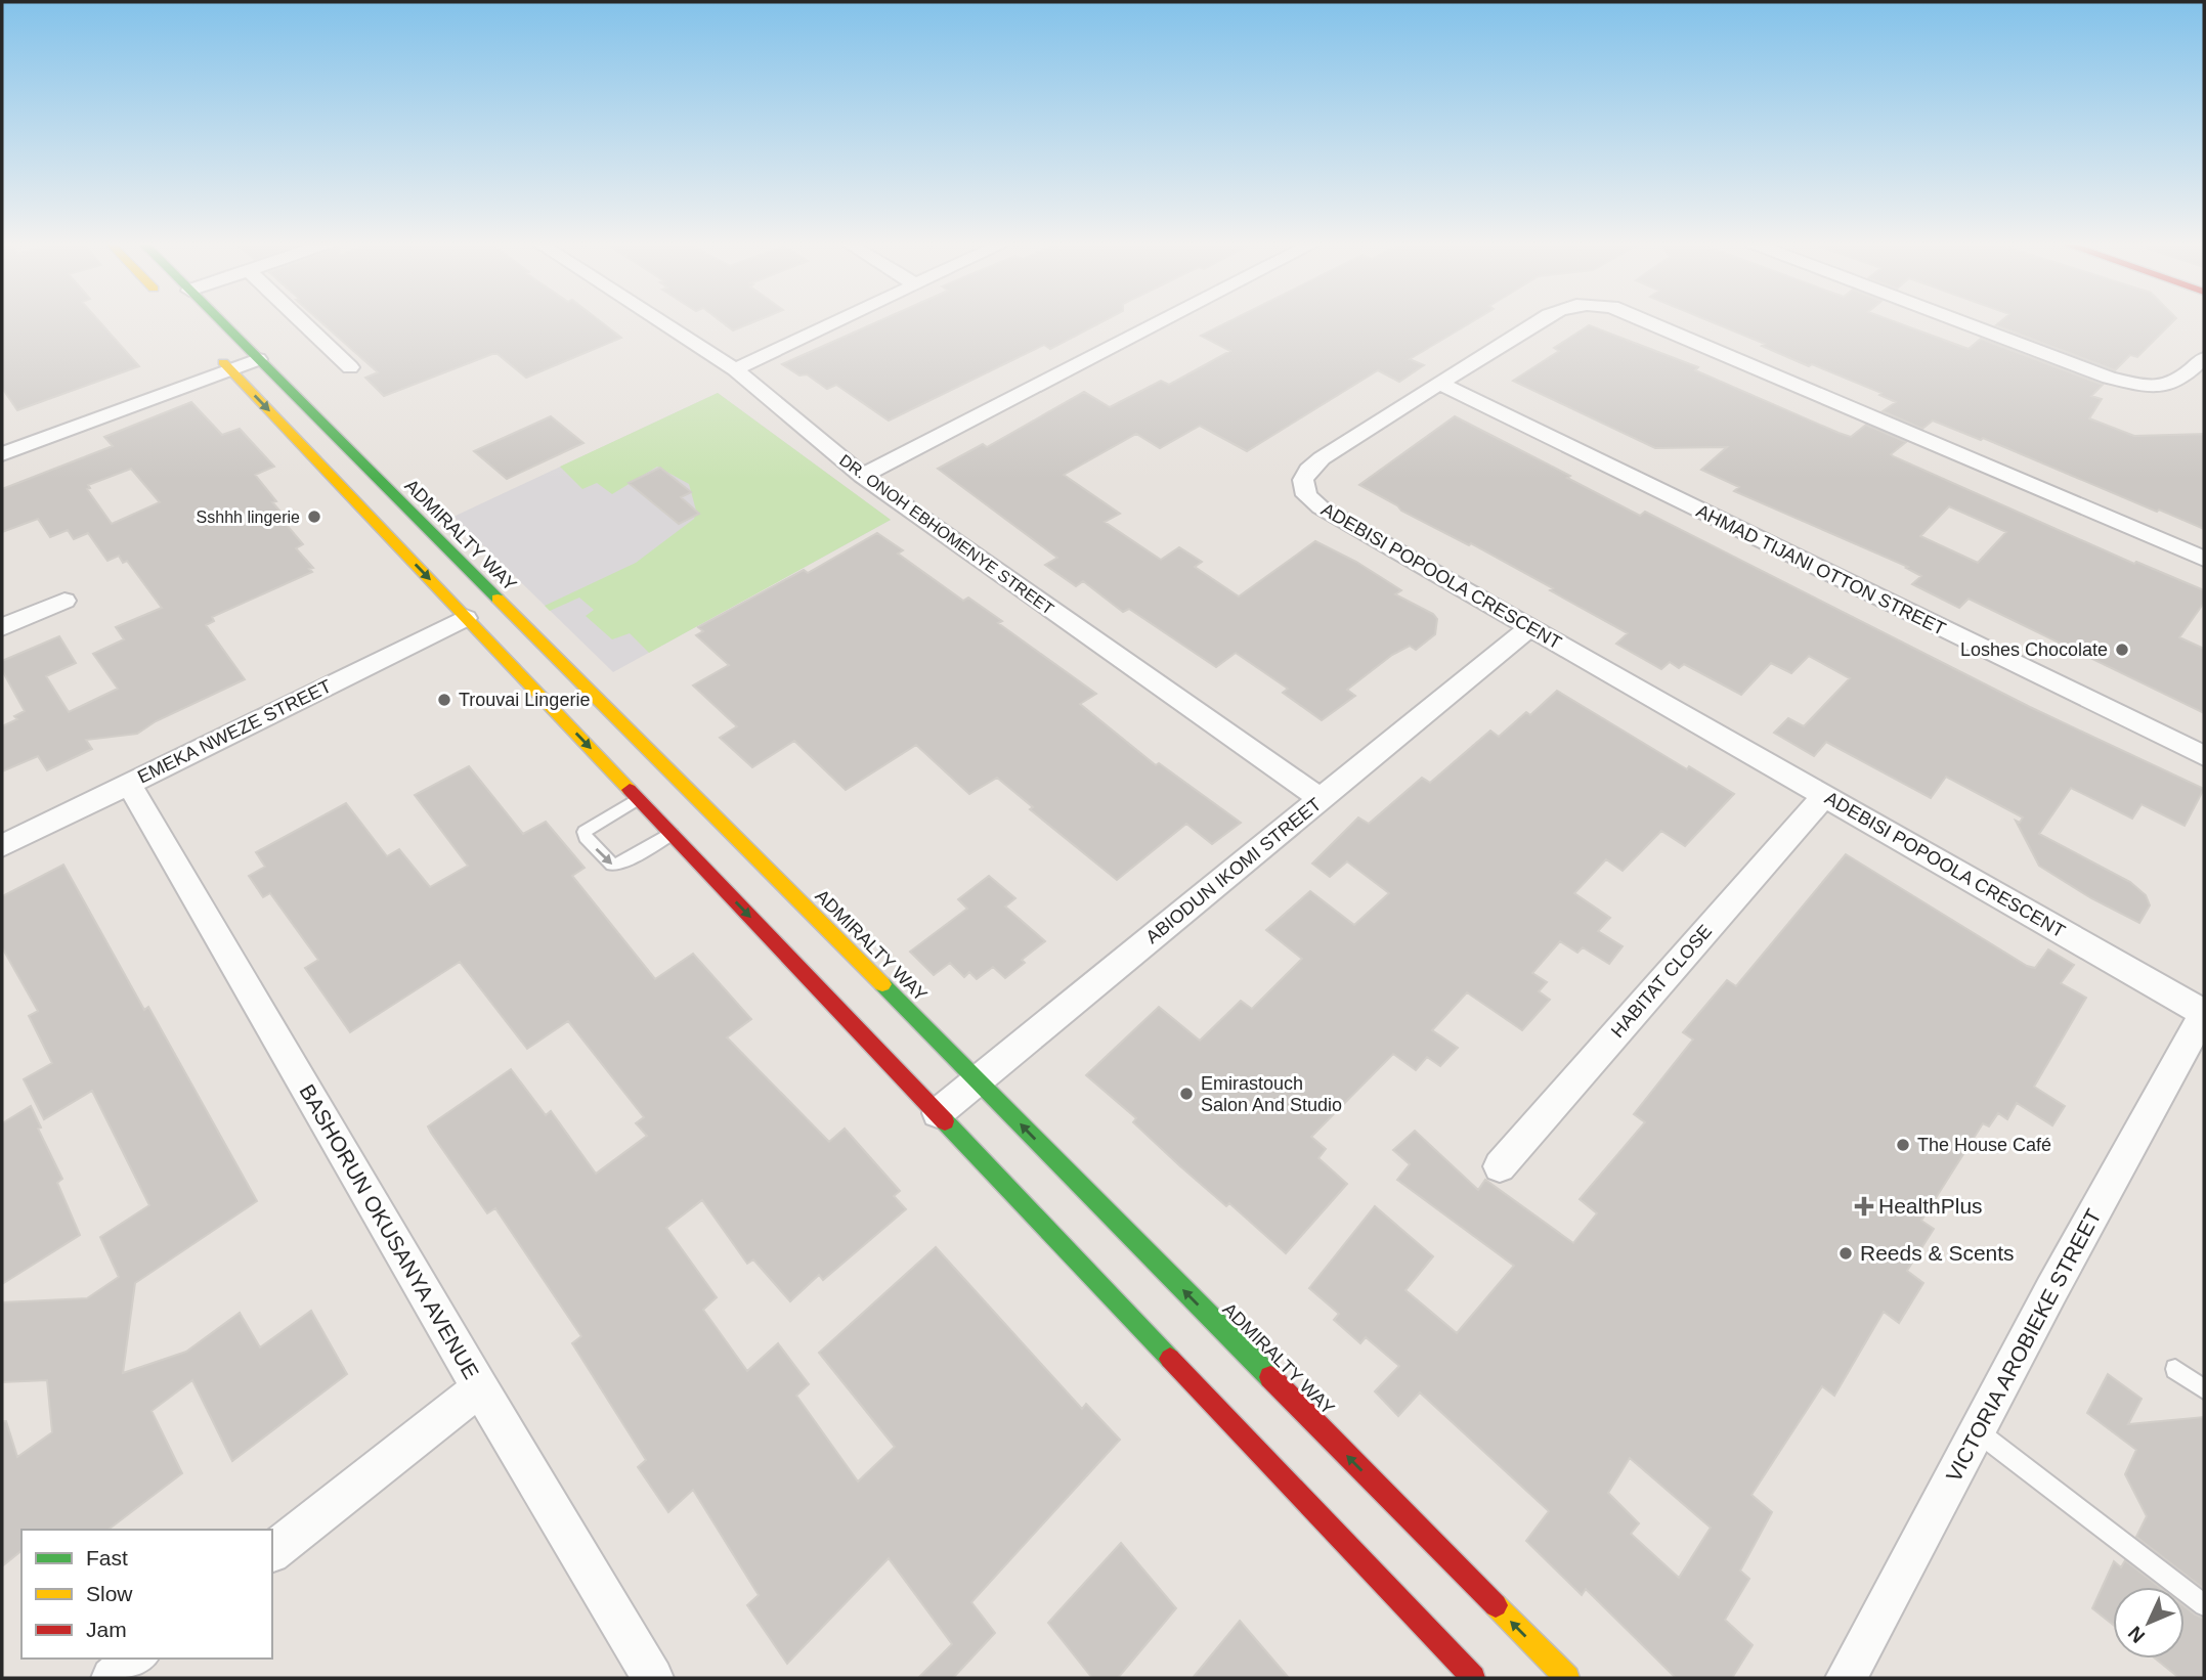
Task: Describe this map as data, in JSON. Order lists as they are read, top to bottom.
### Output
{
  "streets": {
    "main road": ["ADMIRALTY WAY"],
    "street": [
      "DR. ONOH EBHOMENYE STREET",
      "AHMAD TIJANI OTTON STREET",
      "ADEBISI POPOOLA CRESCENT",
      "EMEKA NWEZE STREET",
      "ABIODUN IKOMI STREET",
      "HABITAT CLOSE",
      "BASHORUN OKUSANYA AVENUE",
      "VICTORIA AROBIEKE STREET"
    ]
  },
  "crossings": [
    ["DR. ONOH EBHOMENYE STREET", "ABIODUN IKOMI STREET"],
    ["ADMIRALTY WAY", "ABIODUN IKOMI STREET"],
    ["AHMAD TIJANI OTTON STREET", "ADEBISI POPOOLA CRESCENT"],
    ["ADEBISI POPOOLA CRESCENT", "ABIODUN IKOMI STREET"],
    ["ADEBISI POPOOLA CRESCENT", "HABITAT CLOSE"],
    ["ADEBISI POPOOLA CRESCENT", "VICTORIA AROBIEKE STREET"],
    ["EMEKA NWEZE STREET", "BASHORUN OKUSANYA AVENUE"]
  ],
  "places": {
    "other": [
      "Sshhh lingerie",
      "Loshes Chocolate",
      "Trouvai Lingerie",
      "Emirastouch Salon And Studio",
      "The House Café",
      "Reeds & Scents"
    ],
    "health": ["HealthPlus"]
  },
  "legend": ["Fast", "Slow", "Jam"],
  "north": "bottom left"
}
